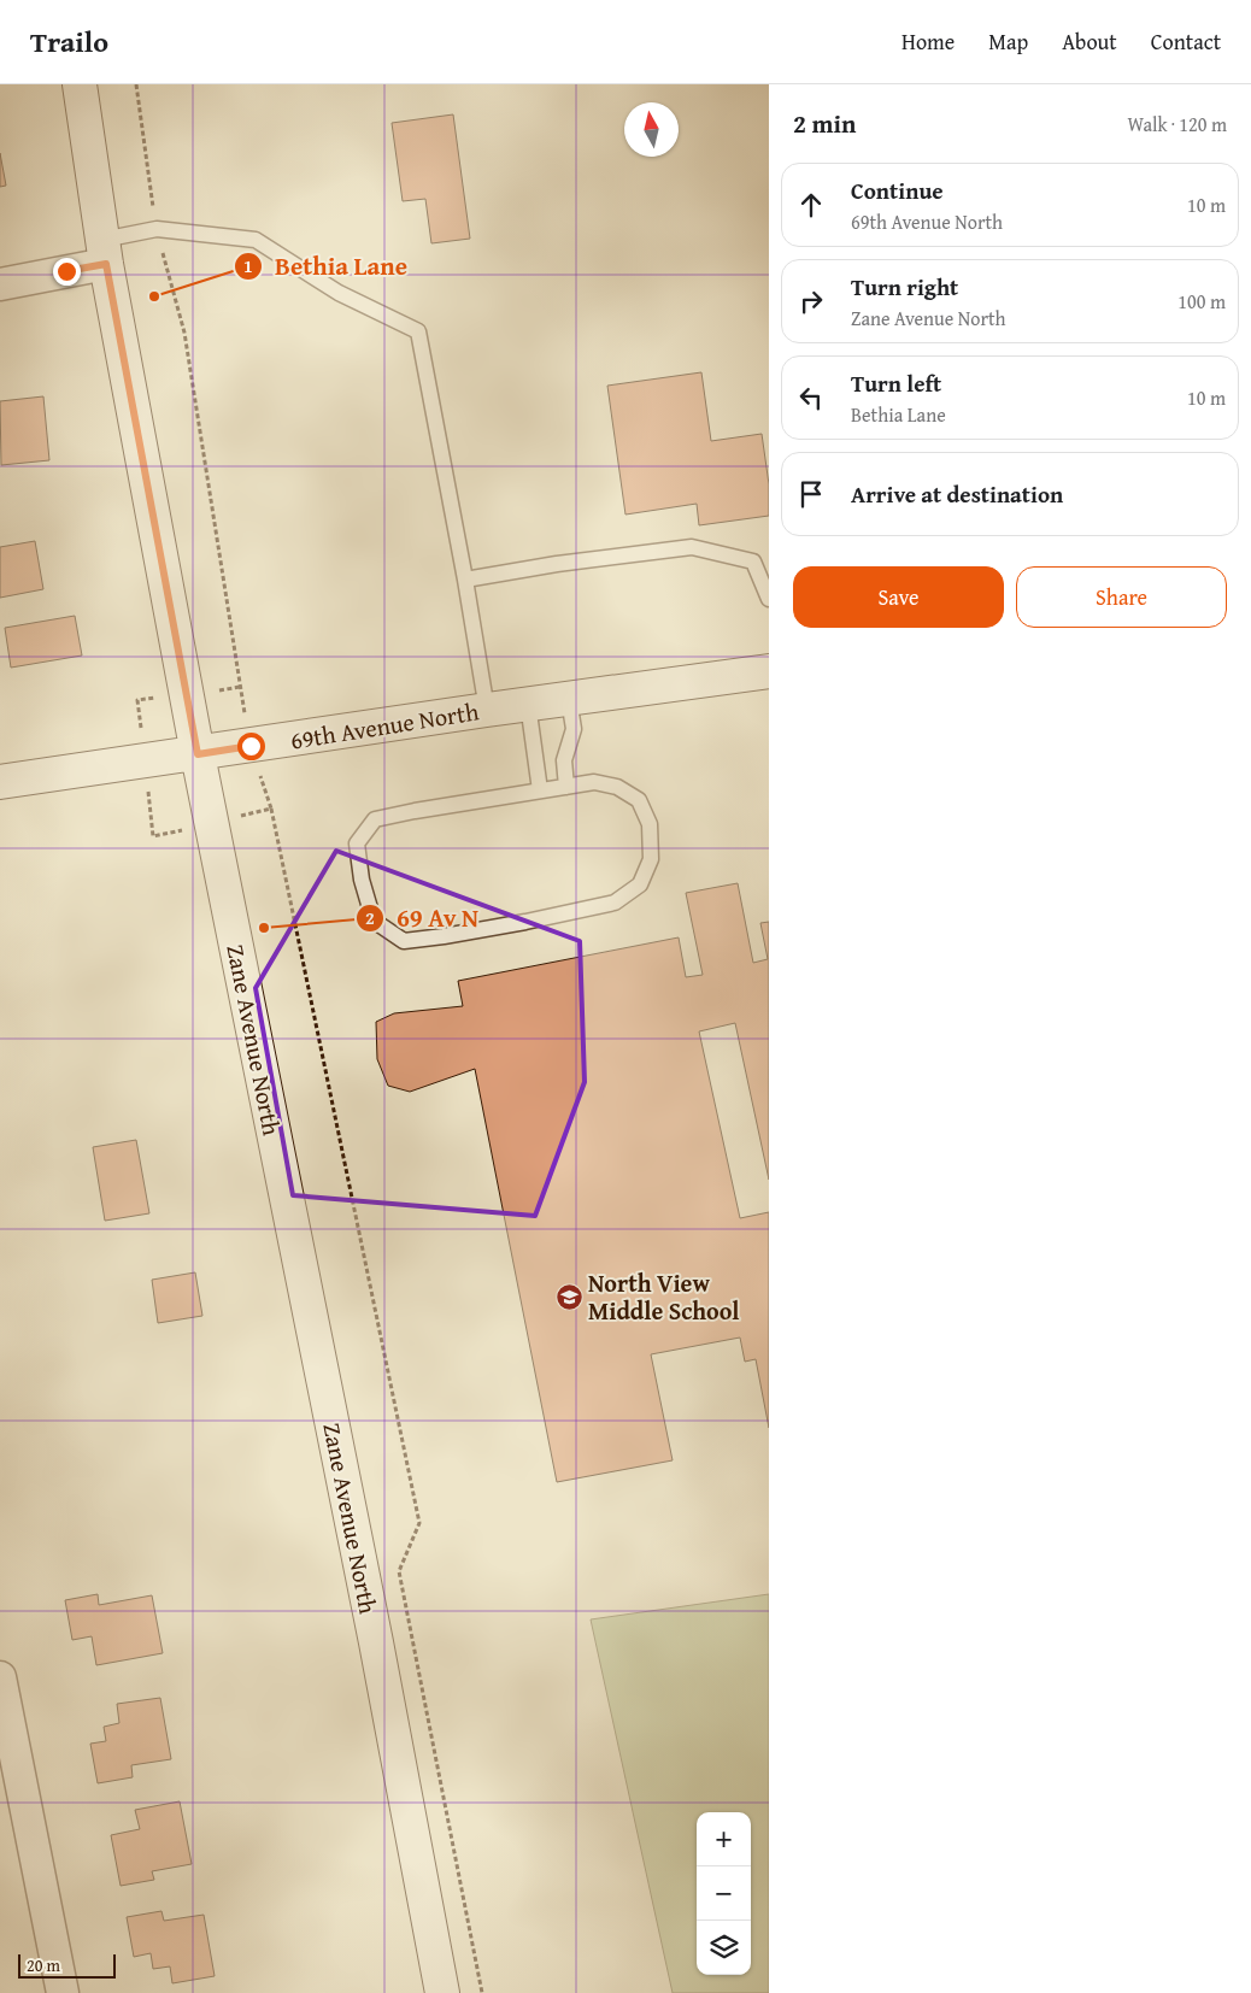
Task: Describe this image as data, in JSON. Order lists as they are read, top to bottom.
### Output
{
  "streets": {
    "street": ["69th Avenue North", "Zane Avenue North"]
  },
  "crossings": [
    ["69th Avenue North", "Zane Avenue North"]
  ],
  "places": {
    "other": ["Bethia Lane", "69 Av N"],
    "school or university": ["North View Middle School"]
  },
  "scale_bar": "20 m",
  "north": "top",
  "page": {
    "header": "Trailo",
    "nav": [
      "Home",
      "Map",
      "About",
      "Contact"
    ],
    "heading": ["2 min", "Walk · 120 m"],
    "list": [
      ["Continue", "69th Avenue North", "10 m"],
      ["Turn right", "Zane Avenue North", "100 m"],
      ["Turn left", "Bethia Lane", "10 m"],
      "Arrive at destination"
    ],
    "buttons": ["Save", "Share"],
    "map_buttons": ["+", "−"],
    "scale": "20 m"
  }
}
